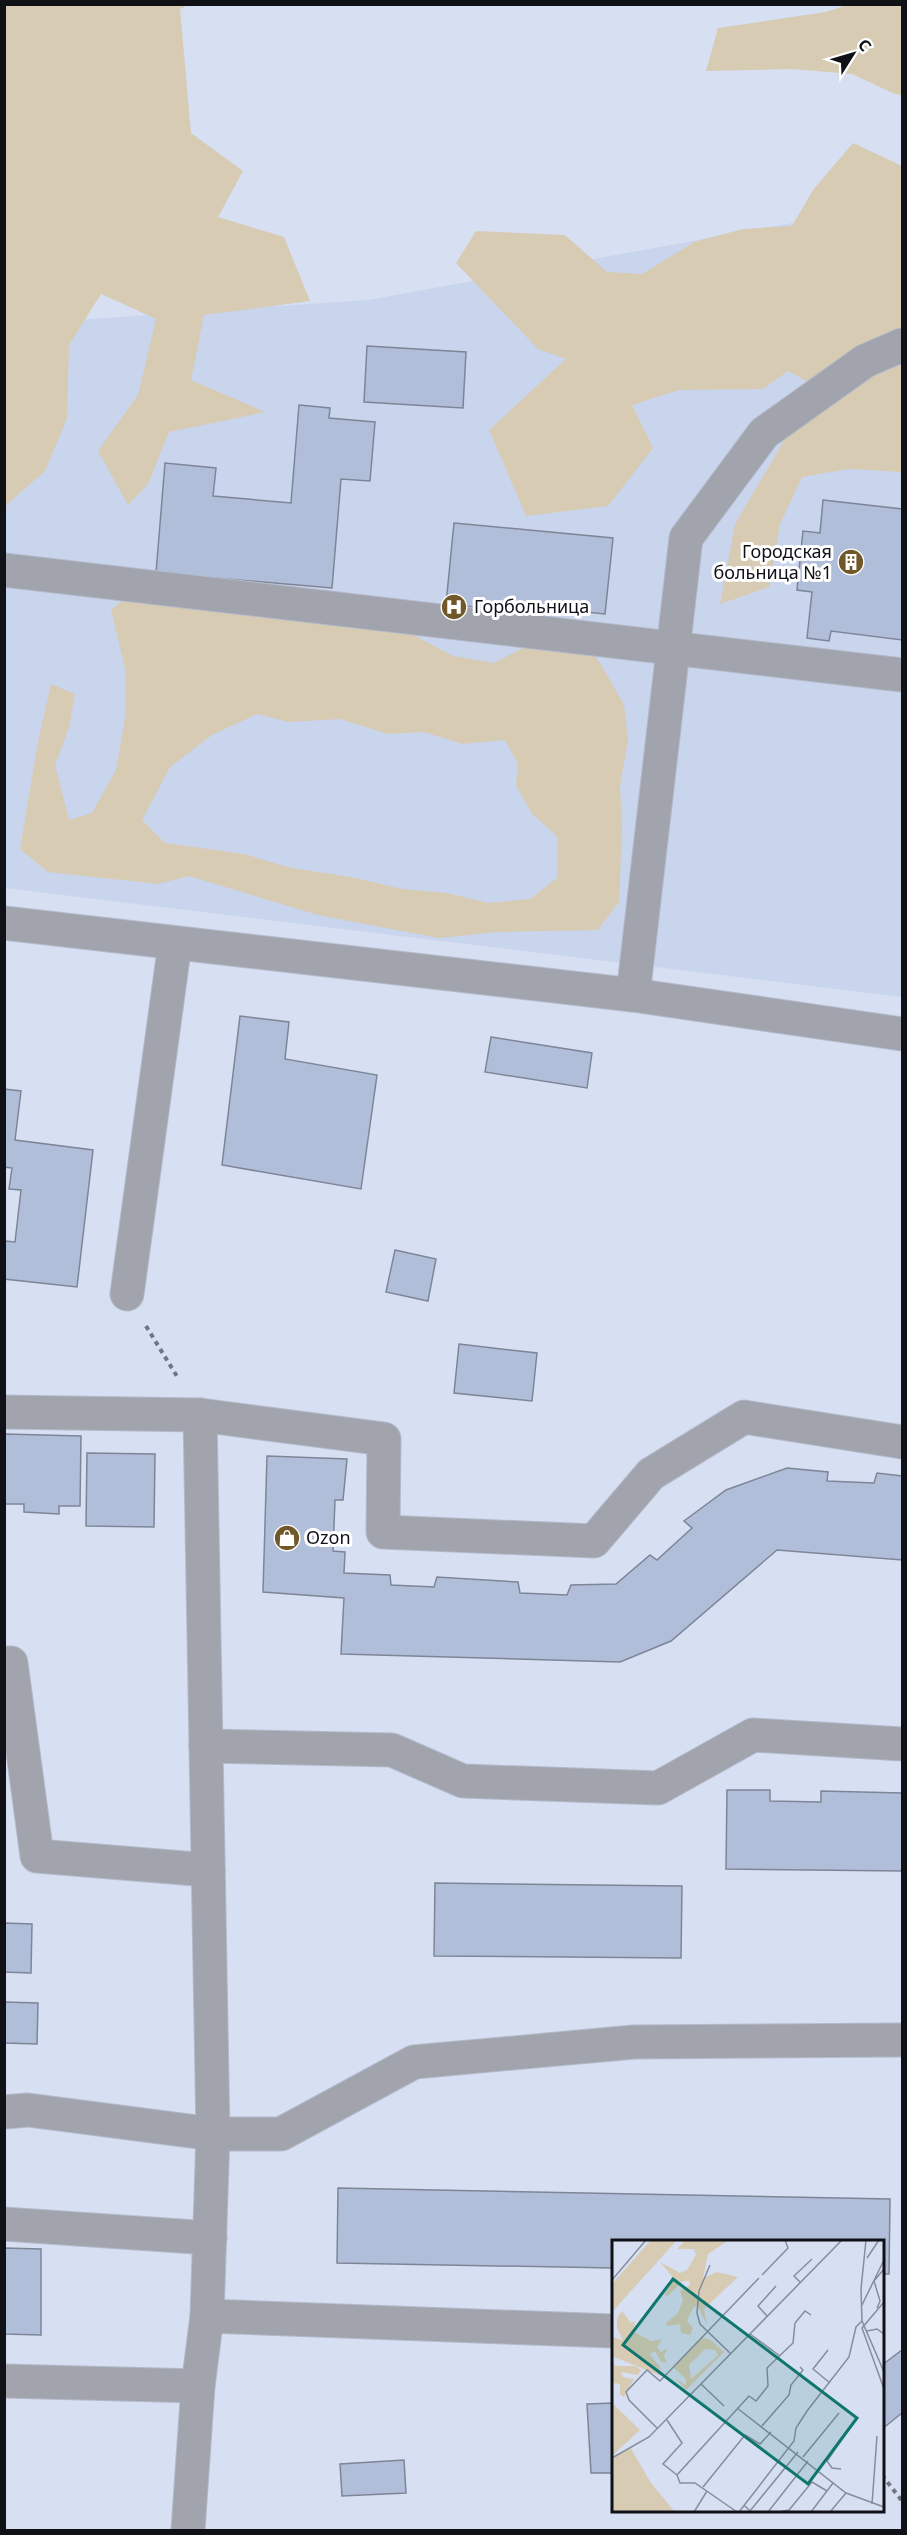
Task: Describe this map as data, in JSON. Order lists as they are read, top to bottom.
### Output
{
  "places": {
    "building": ["Городская больница №1"],
    "hospital": ["Горбольница"],
    "shop": ["Ozon"]
  },
  "north": "top right"
}
